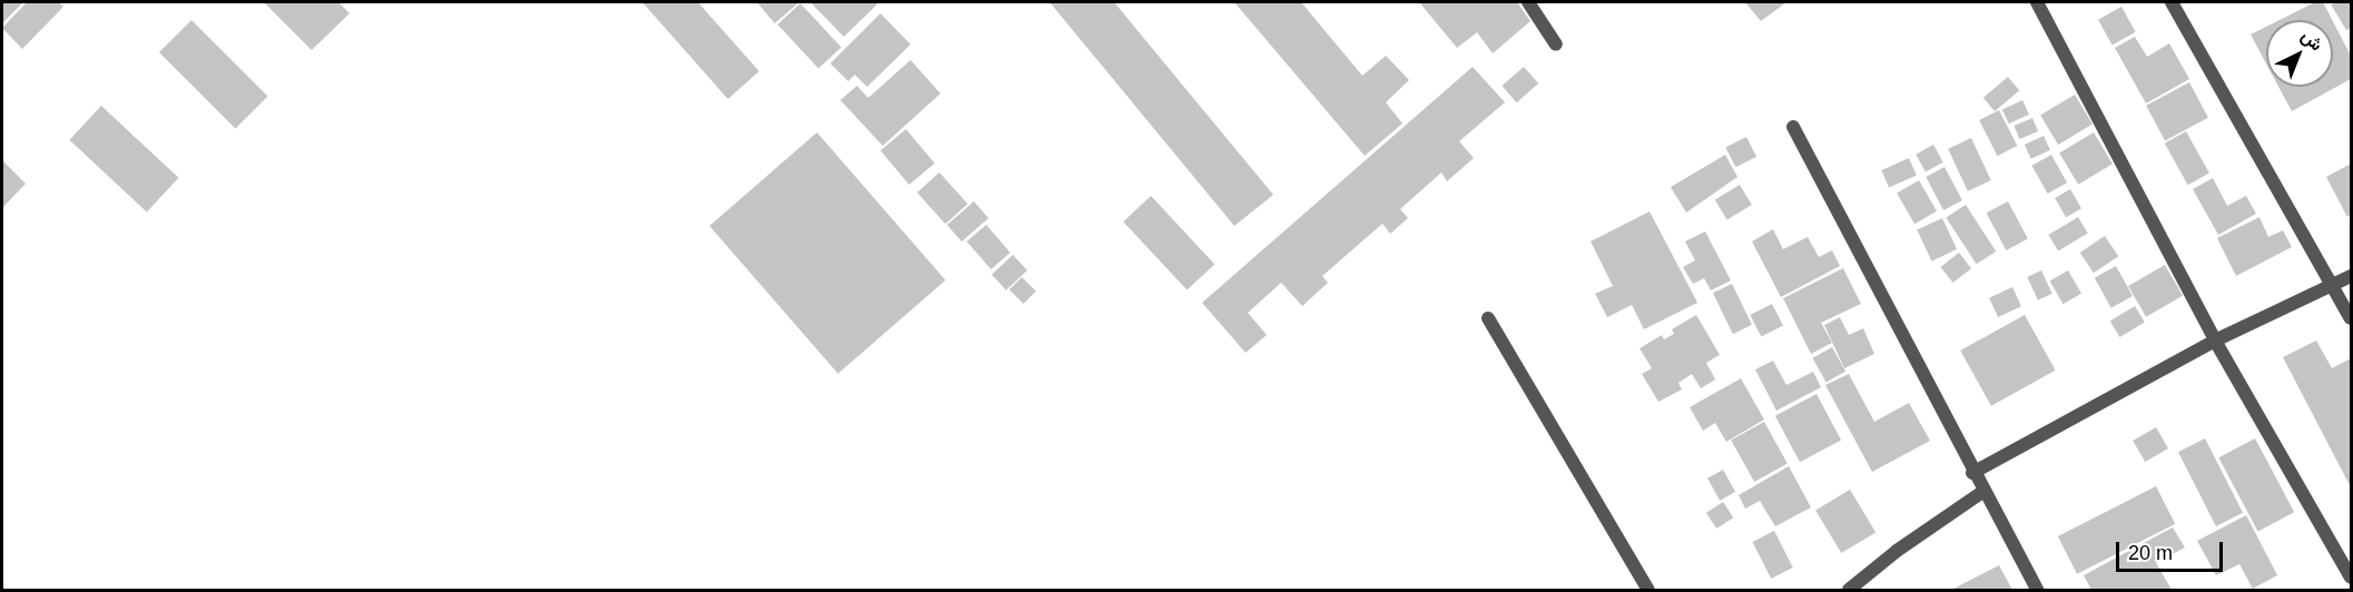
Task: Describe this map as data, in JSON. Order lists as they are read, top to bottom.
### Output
{
  "scale_bar": "20 m",
  "north": "top right"
}
